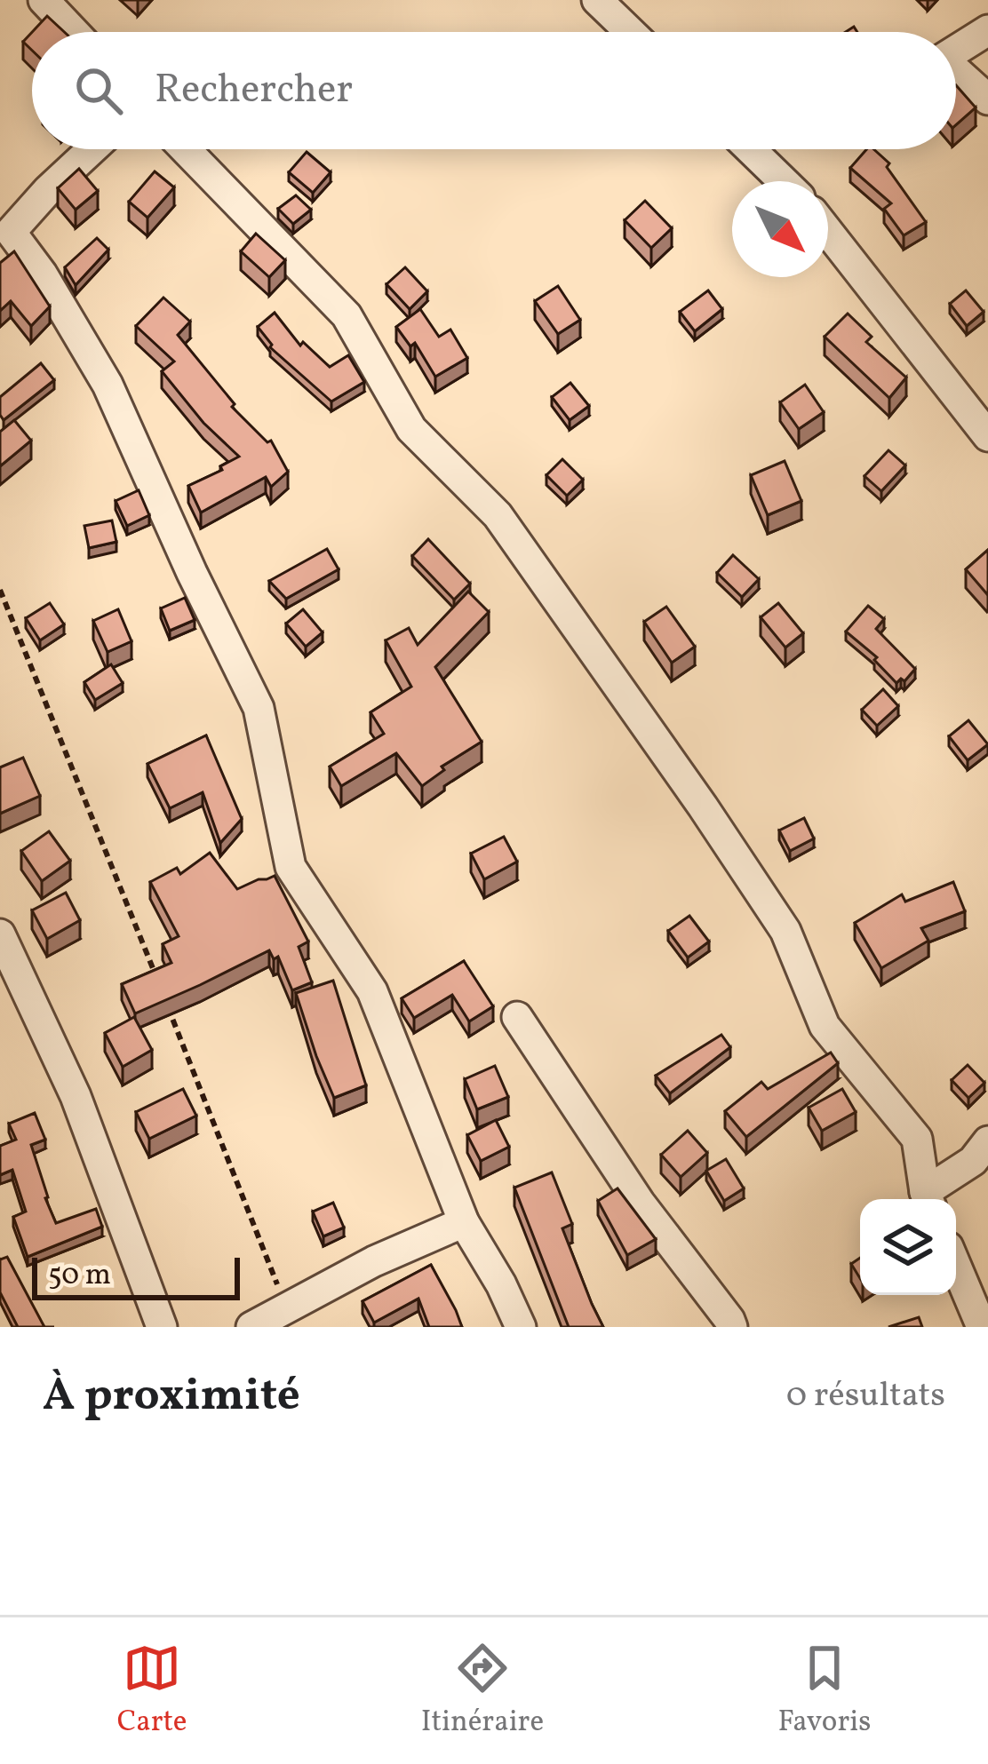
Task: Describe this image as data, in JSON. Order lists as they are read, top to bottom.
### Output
{
  "scale_bar": "50 m",
  "north": "bottom right",
  "page": {
    "search": "Rechercher",
    "scale": "50 m",
    "heading": ["À proximité", "0 résultats"],
    "nav": ["Carte", "Itinéraire", "Favoris"]
  }
}
